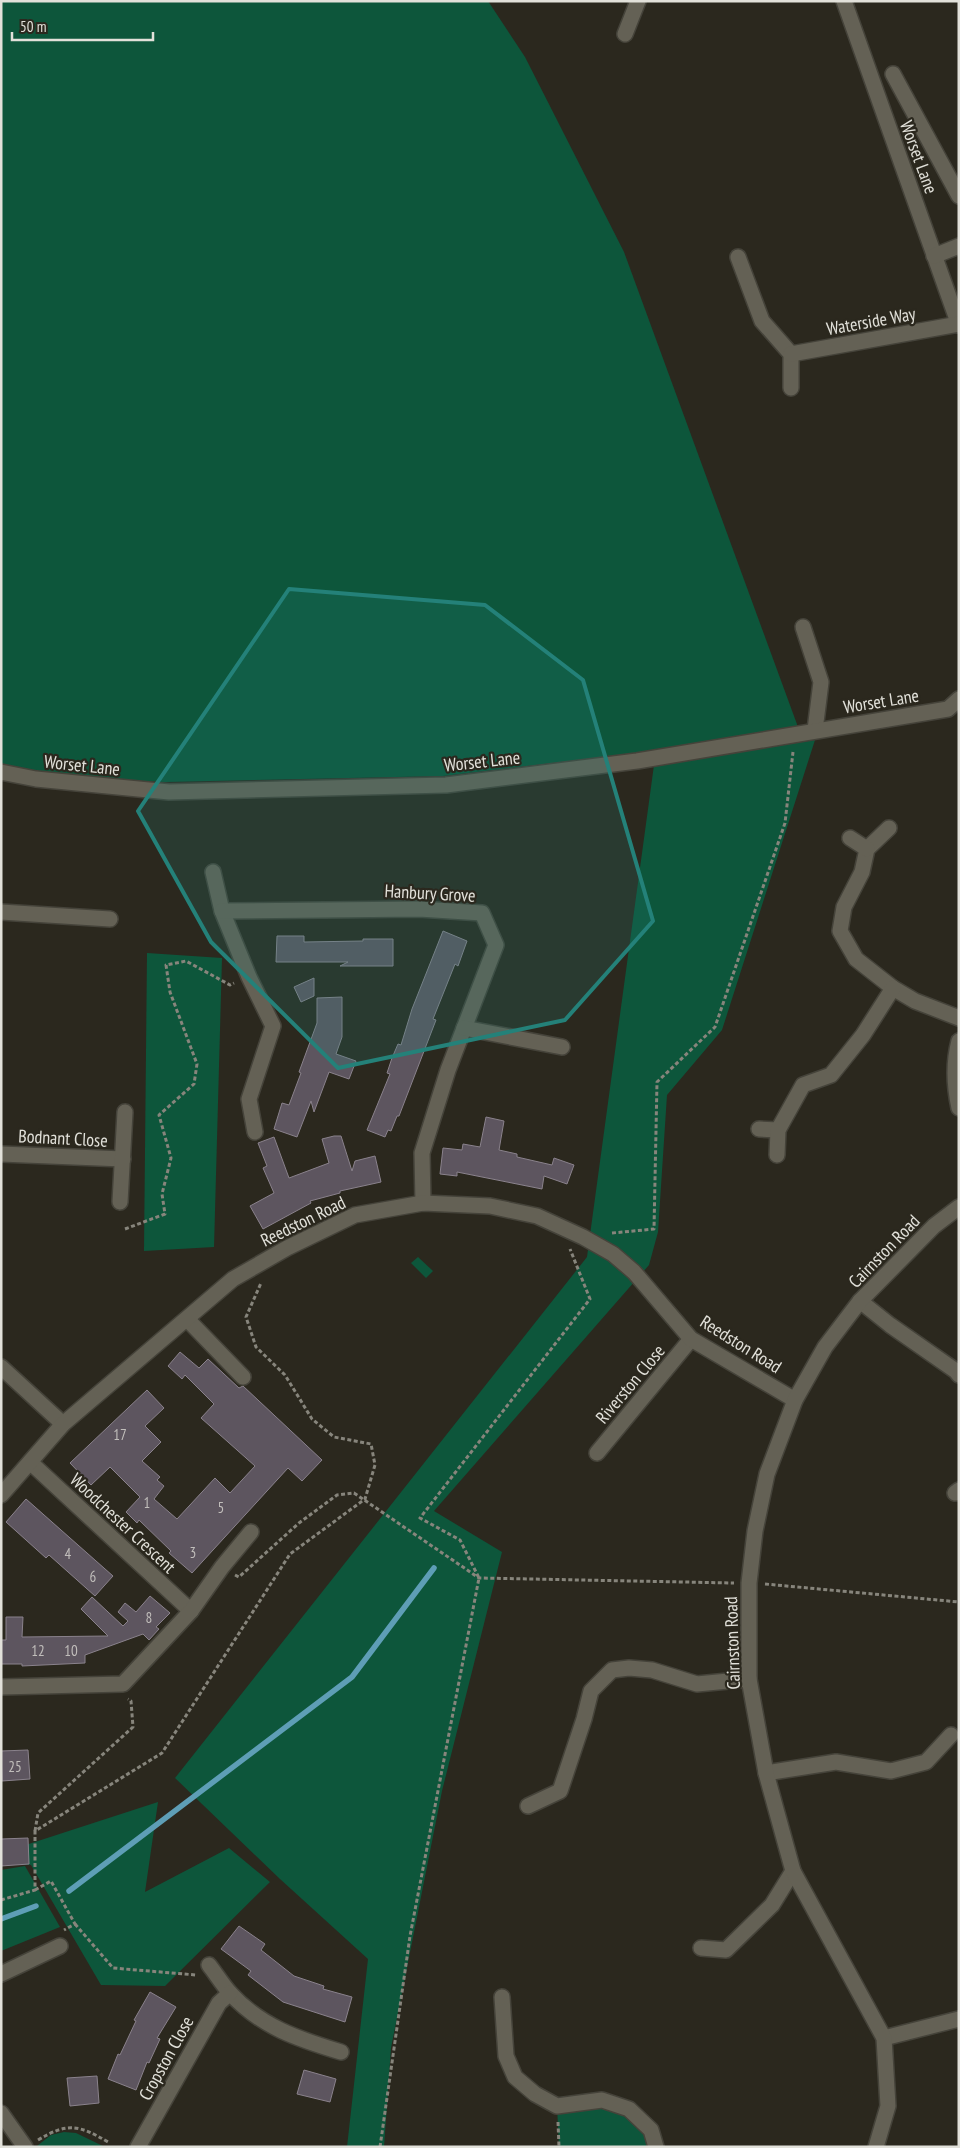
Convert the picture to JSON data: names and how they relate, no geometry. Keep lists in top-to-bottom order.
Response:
{
  "streets": {
    "street": [
      "Worset Lane",
      "Waterside Way",
      "Hanbury Grove",
      "Bodnant Close",
      "Reedston Road",
      "Cairnston Road",
      "Riverston Close",
      "Woodchester Crescent",
      "Cropston Close"
    ]
  },
  "crossings": [
    ["Worset Lane", "Waterside Way"],
    ["Hanbury Grove", "Reedston Road"],
    ["Reedston Road", "Cairnston Road"],
    ["Reedston Road", "Riverston Close"],
    ["Reedston Road", "Woodchester Crescent"]
  ],
  "house_numbers": [
    "17",
    "1",
    "5",
    "3",
    "4",
    "6",
    "8",
    "12",
    "10",
    "25"
  ],
  "scale_bar": "50 m"
}
